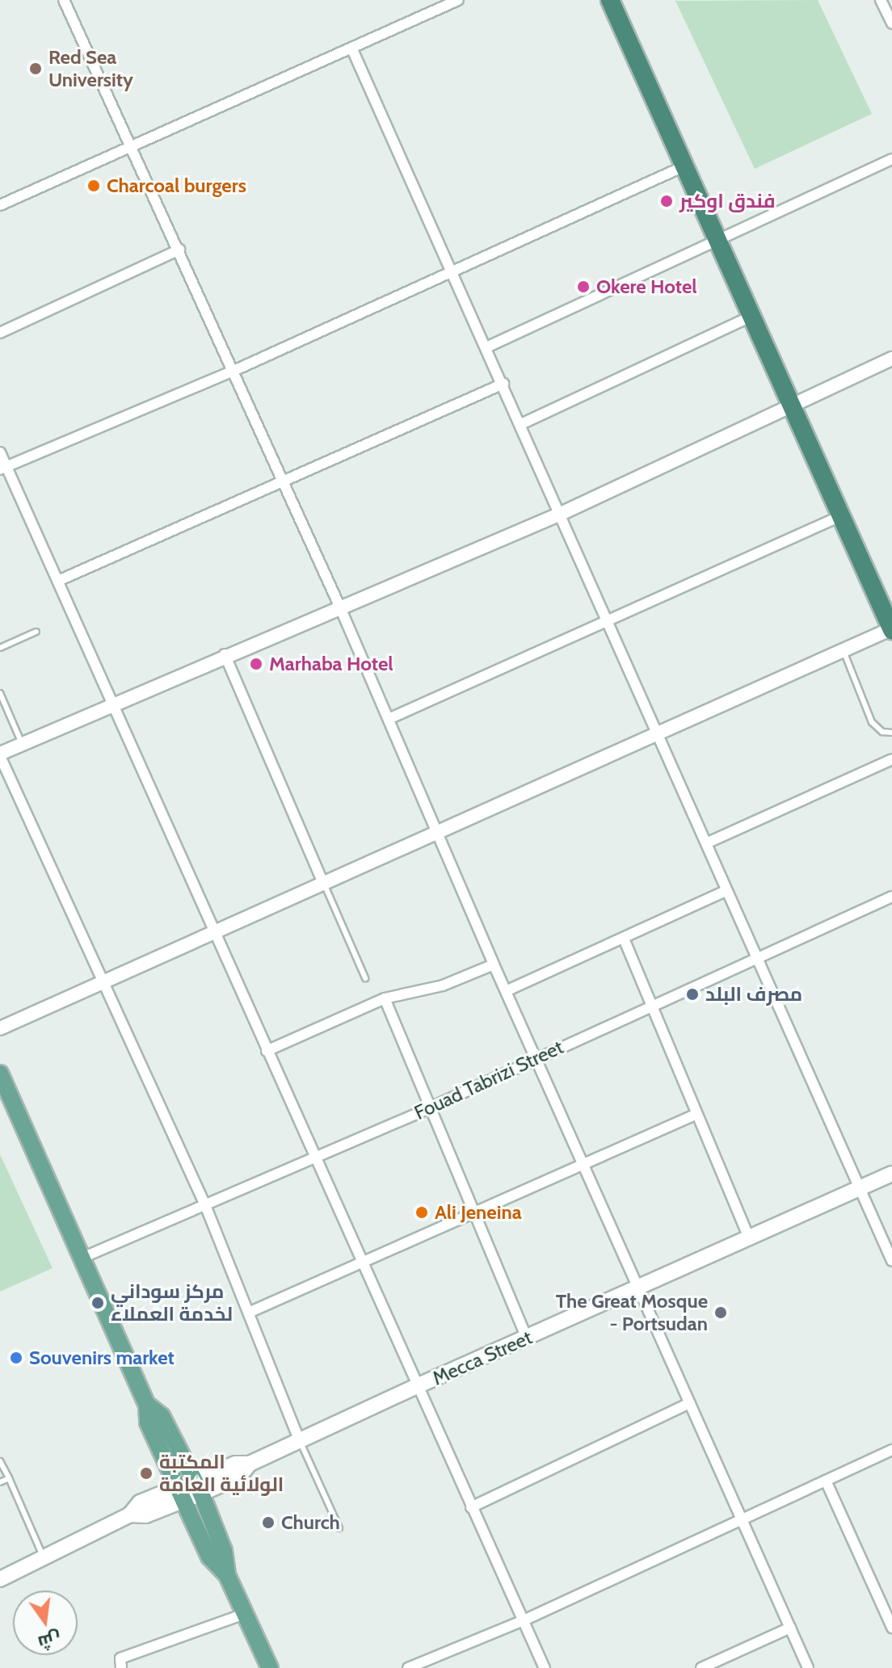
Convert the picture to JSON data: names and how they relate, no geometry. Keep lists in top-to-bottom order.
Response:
{
  "streets": {
    "main road": ["Mecca Street"],
    "street": ["Fouad Tabrizi Street"]
  },
  "places": [
    "Red Sea University",
    "Charcoal burgers",
    "فندق اوكير",
    "Okere Hotel",
    "Marhaba Hotel",
    "مصرف البلد",
    "Ali Jeneina",
    "مركز سوداني لخدمة العملاء",
    "The Great Mosque - Portsudan",
    "Souvenirs market",
    "المكتبة الولائية العامة",
    "Church"
  ],
  "north": "bottom"
}
